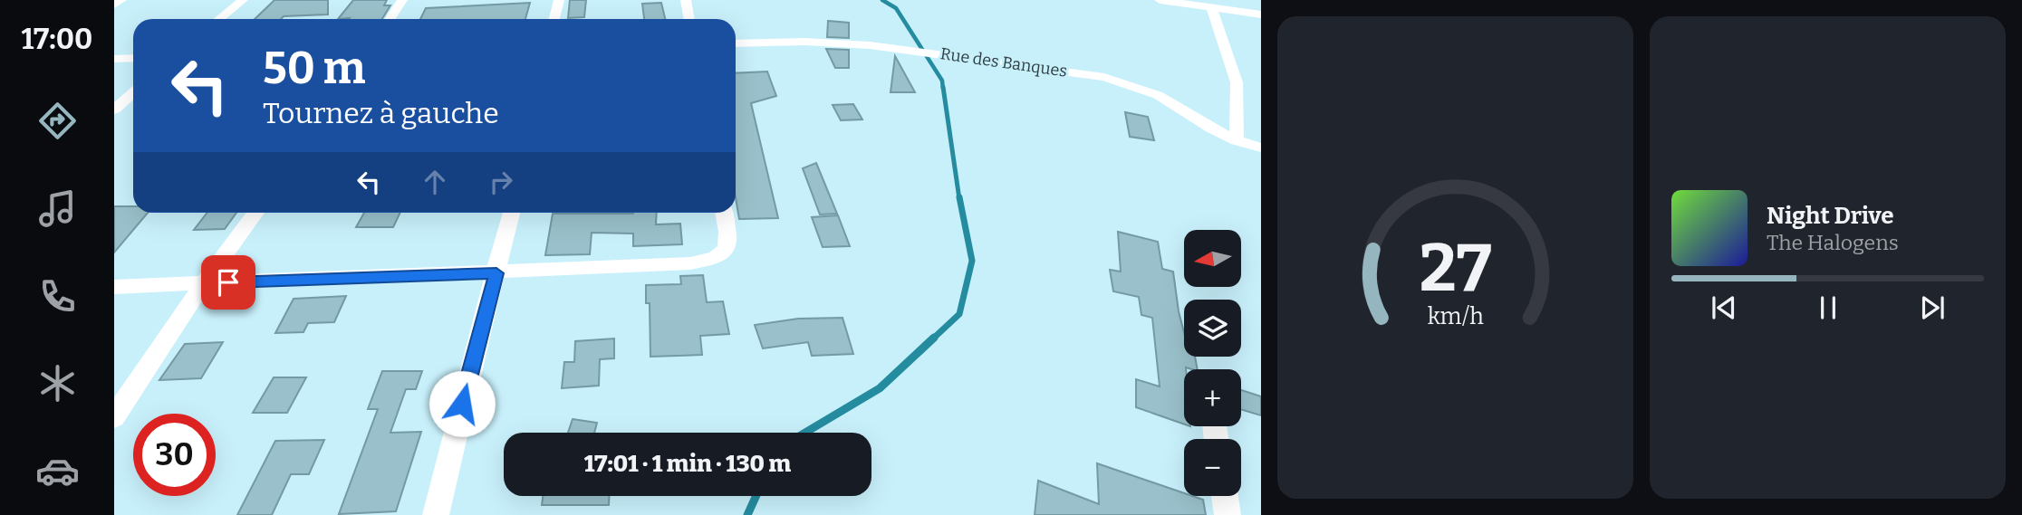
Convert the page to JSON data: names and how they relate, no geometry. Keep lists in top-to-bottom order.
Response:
{
  "streets": {
    "street": ["Rue des Banques"]
  },
  "north": "left",
  "page": {
    "tabs": "17:00",
    "turn": ["50 m", "Tournez à gauche"],
    "song": ["Night Drive", "The Halogens"],
    "map_buttons": ["+", "−"],
    "limit": "30",
    "trip": "17:01 · 1 min · 130 m",
    "gauge": ["27", "km/h"]
  }
}
